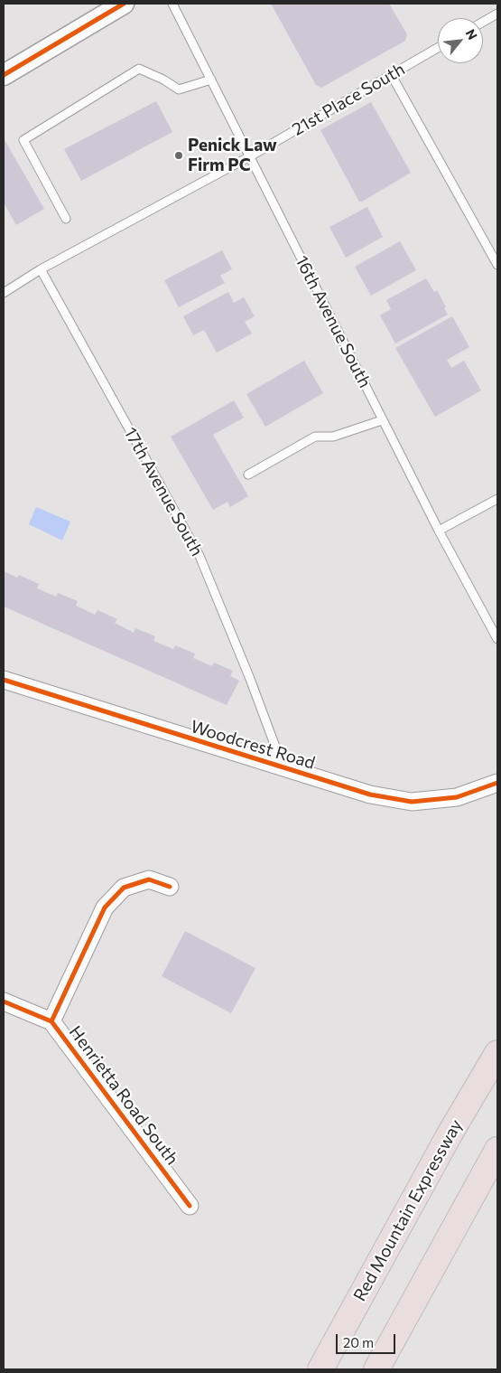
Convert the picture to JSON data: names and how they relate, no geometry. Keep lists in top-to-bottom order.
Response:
{
  "streets": {
    "highway": ["Red Mountain Expressway"],
    "street": ["Woodcrest Road", "Henrietta Road South"],
    "lane": ["21st Place South", "16th Avenue South", "17th Avenue South"]
  },
  "crossings": [
    ["21st Place South", "16th Avenue South"],
    ["21st Place South", "17th Avenue South"],
    ["17th Avenue South", "Woodcrest Road"]
  ],
  "places": ["Penick Law Firm PC"],
  "scale_bar": "20 m",
  "north": "top right"
}
